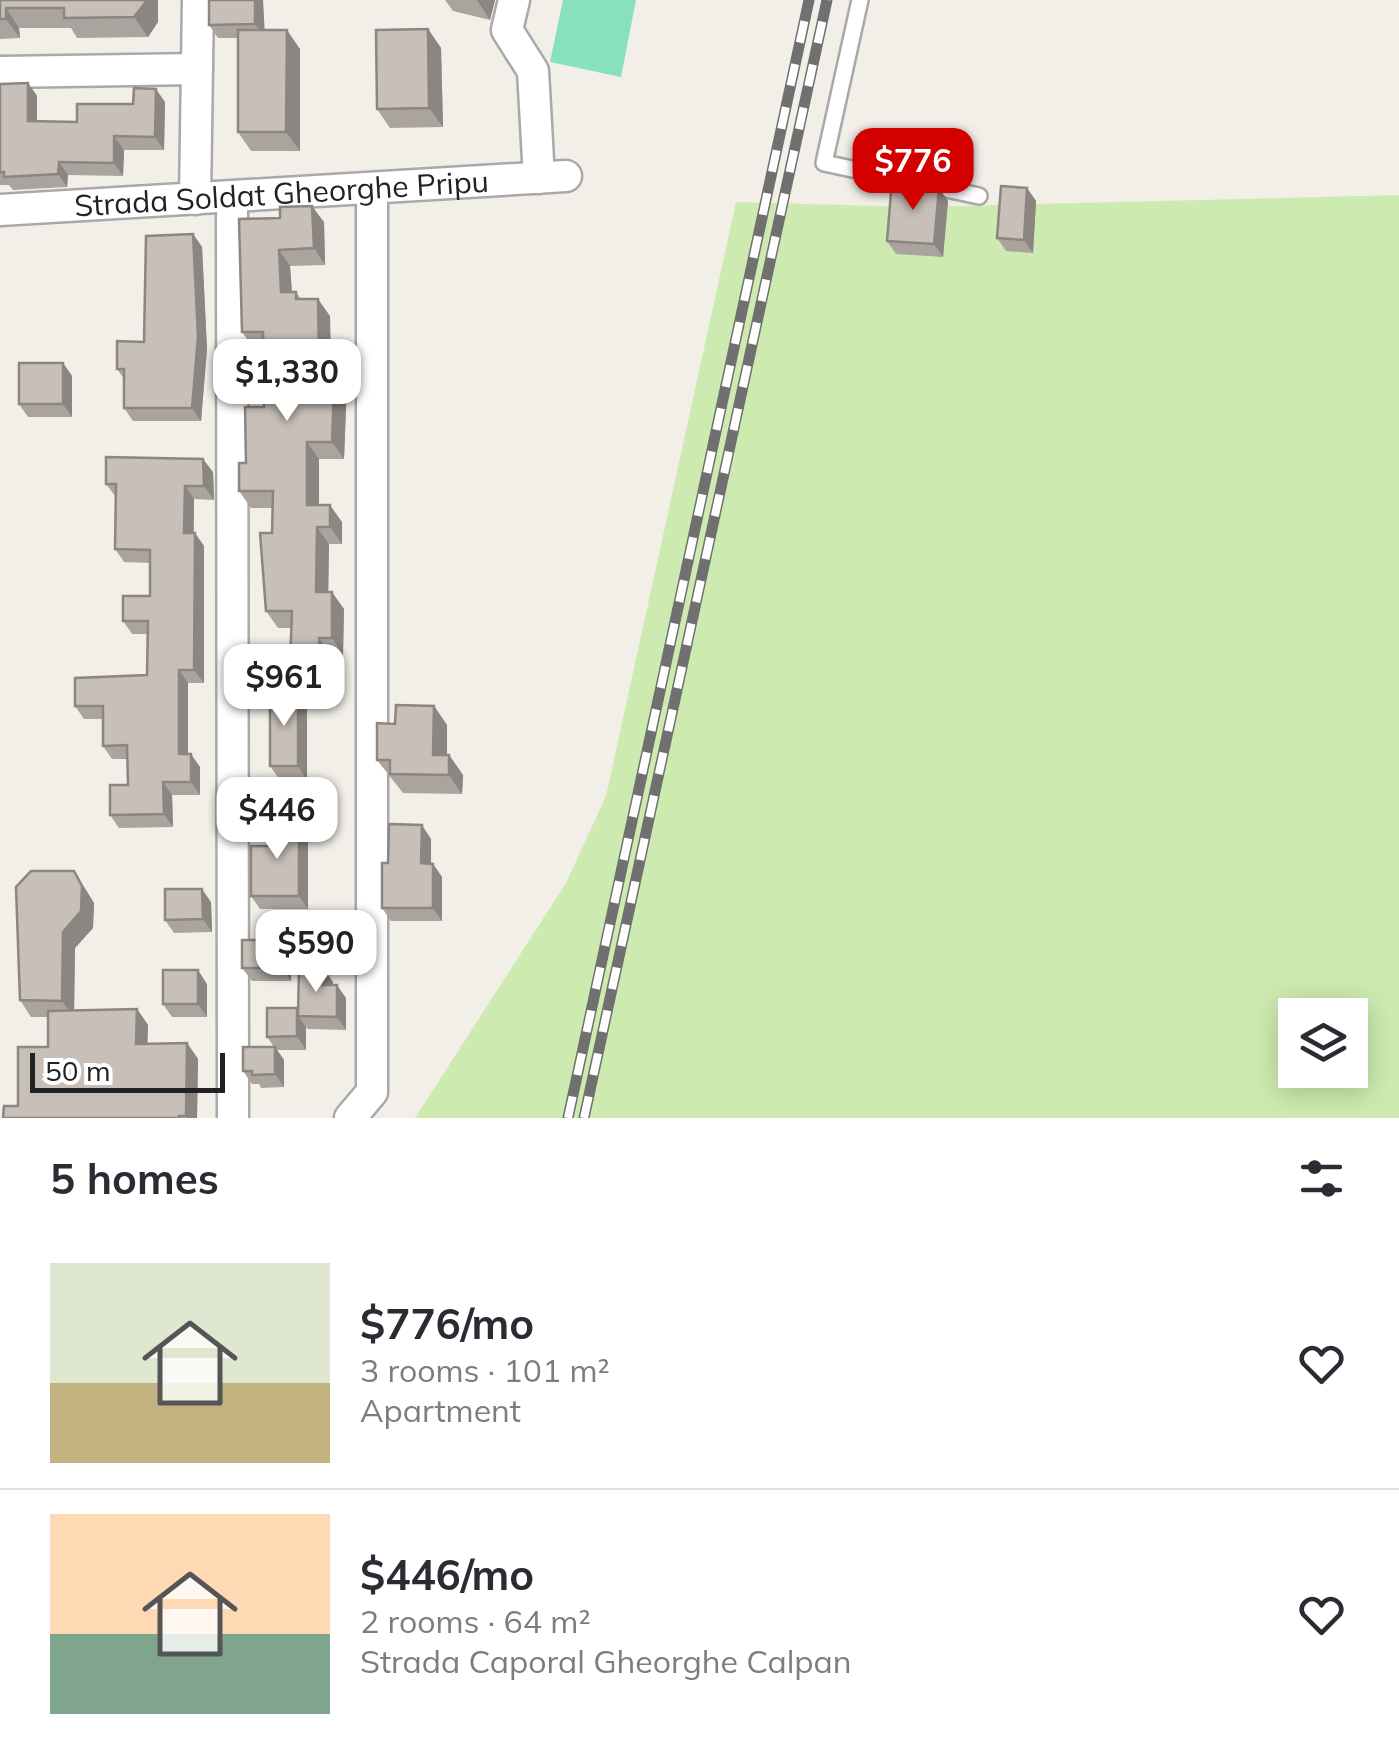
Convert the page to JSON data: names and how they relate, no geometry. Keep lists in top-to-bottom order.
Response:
{
  "streets": {
    "street": ["Strada Soldat Gheorghe Pripu"]
  },
  "scale_bar": "50 m",
  "page": {
    "price": [
      "$776",
      "$1,330",
      "$961",
      "$446",
      "$590"
    ],
    "scale": "50 m",
    "heading": "5 homes",
    "list": [
      {
        "name": "$776/mo",
        "note": "3 rooms · 101 m² · Apartment"
      },
      {
        "name": "$446/mo",
        "note": "2 rooms · 64 m² · Strada Caporal Gheorghe Calpan"
      }
    ]
  }
}
